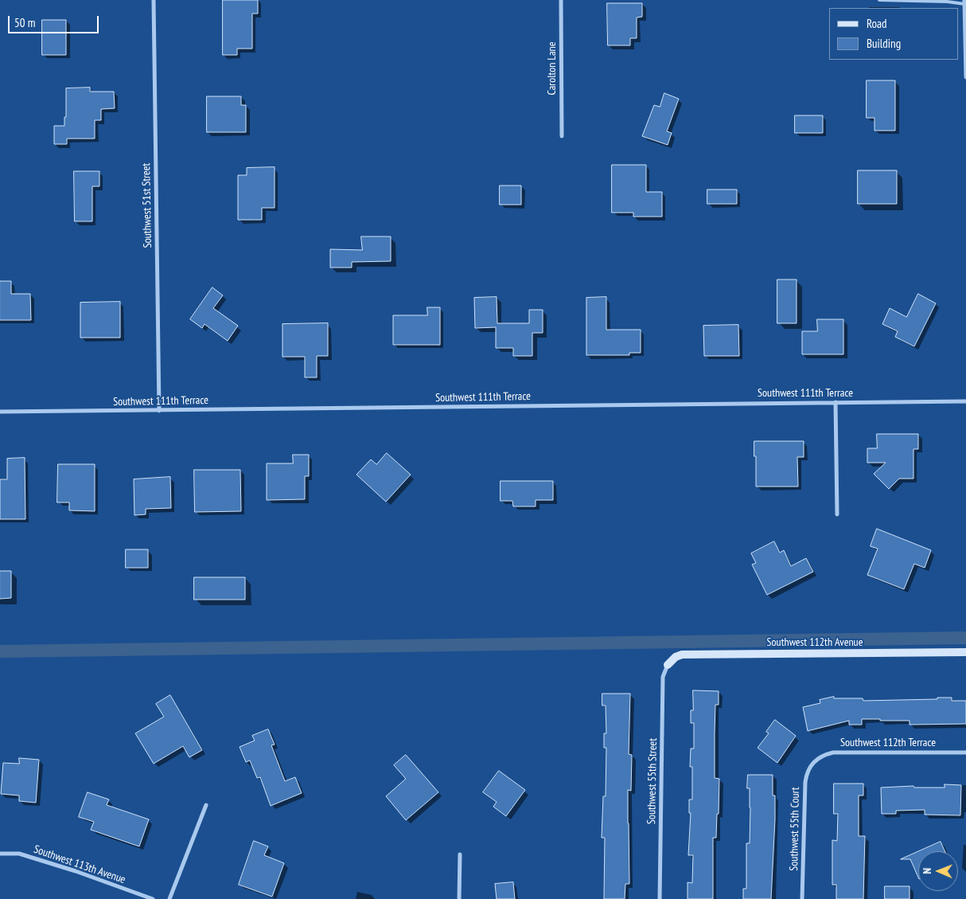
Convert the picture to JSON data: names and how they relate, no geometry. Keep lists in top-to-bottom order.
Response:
{
  "streets": {
    "street": [
      "Carolton Lane",
      "Southwest 51st Street",
      "Southwest 111th Terrace",
      "Southwest 112th Avenue",
      "Southwest 112th Terrace",
      "Southwest 55th Street",
      "Southwest 55th Court",
      "Southwest 113th Avenue"
    ]
  },
  "crossings": [
    ["Southwest 51st Street", "Southwest 111th Terrace"],
    ["Southwest 112th Avenue", "Southwest 55th Street"],
    ["Southwest 112th Terrace", "Southwest 55th Court"]
  ],
  "legend": ["Road", "Building"],
  "scale_bar": "50 m",
  "north": "left"
}
